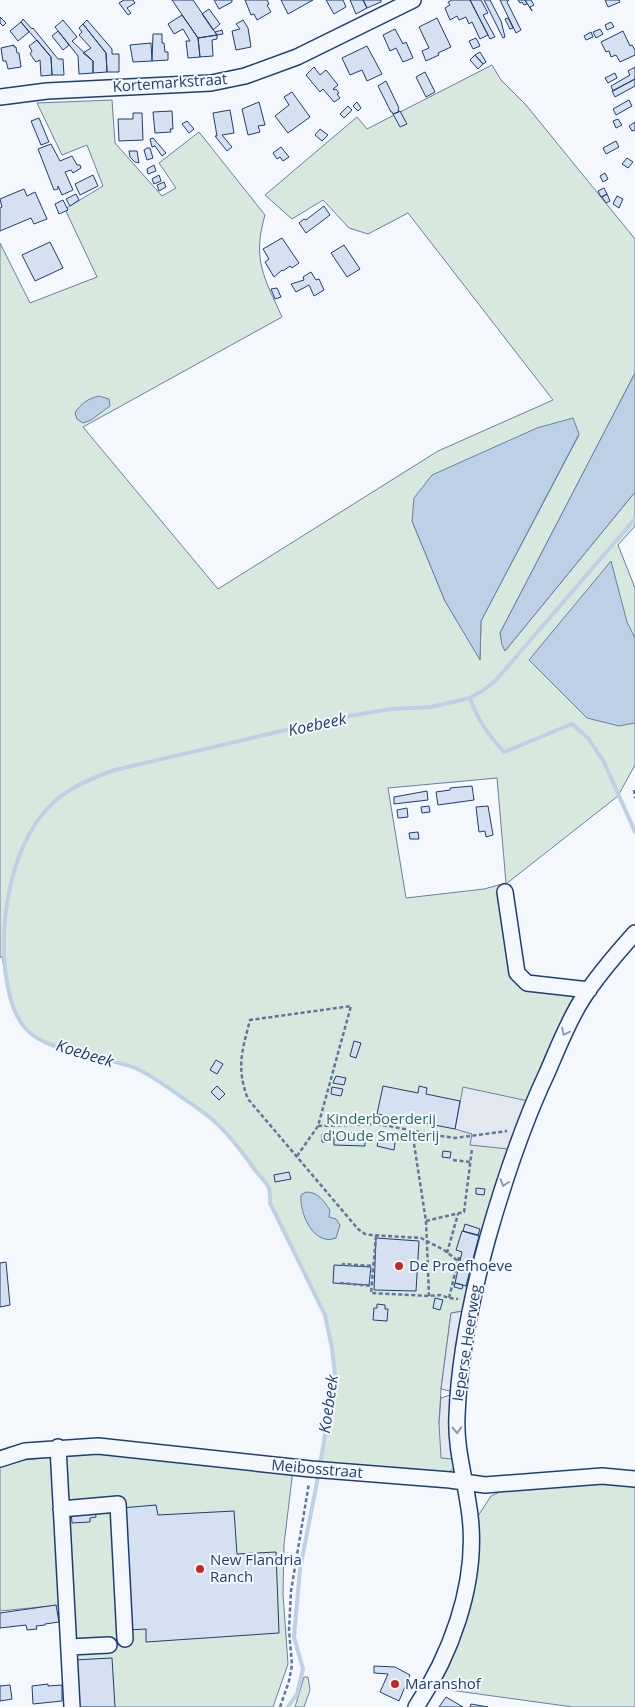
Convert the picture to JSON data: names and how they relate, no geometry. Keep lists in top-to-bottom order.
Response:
{
  "streets": {
    "street": ["Kortemarkstraat", "Ieperse Heerweg", "Meibosstraat"]
  },
  "crossings": [
    ["Ieperse Heerweg", "Meibosstraat"]
  ],
  "one_way": ["Ieperse Heerweg"],
  "water": ["Koebeek"],
  "parks": ["Kinderboerderij d'Oude Smelterij"],
  "places": ["De Proefhoeve", "New Flandria Ranch", "Maranshof"]
}
